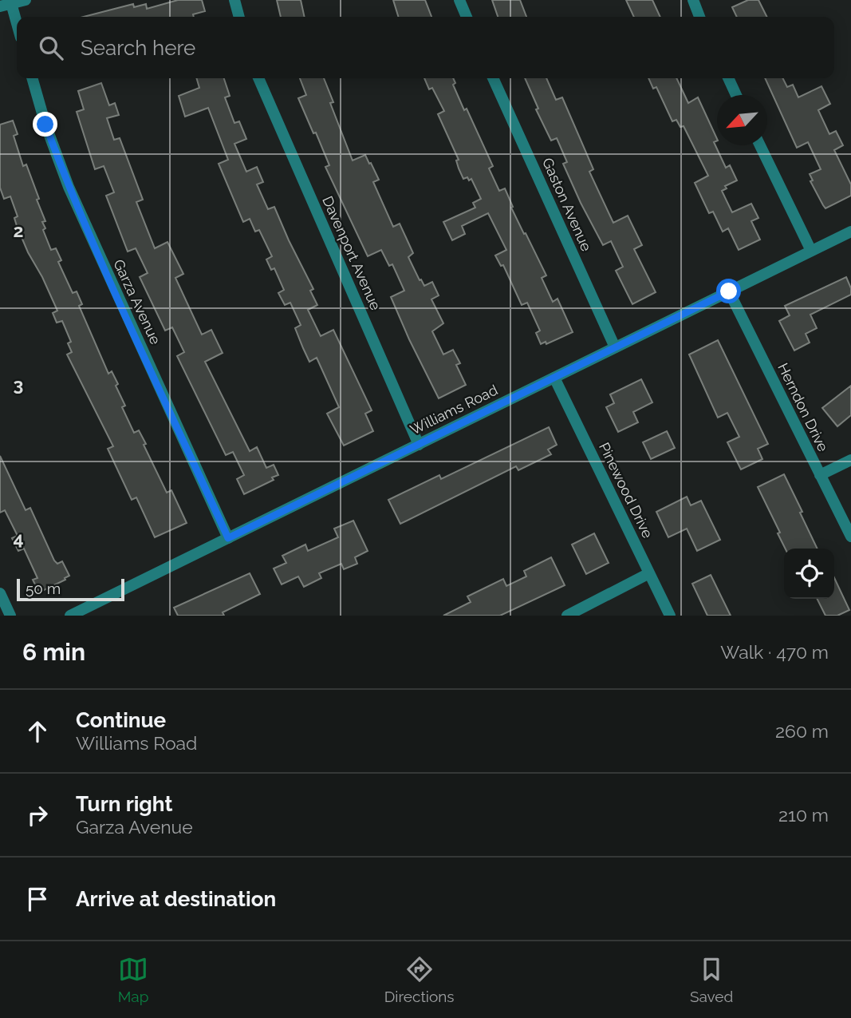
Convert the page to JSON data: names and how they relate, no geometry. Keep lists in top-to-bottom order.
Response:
{
  "streets": {
    "street": [
      "Gaston Avenue",
      "Davenport Avenue",
      "Garza Avenue",
      "Herndon Drive",
      "Williams Road",
      "Pinewood Drive"
    ]
  },
  "crossings": [
    ["Gaston Avenue", "Williams Road"],
    ["Davenport Avenue", "Williams Road"],
    ["Garza Avenue", "Williams Road"],
    ["Herndon Drive", "Williams Road"],
    ["Williams Road", "Pinewood Drive"]
  ],
  "scale_bar": "50 m",
  "north": "bottom left",
  "page": {
    "search": "Search here",
    "scale": "50 m",
    "heading": ["6 min", "Walk · 470 m"],
    "list": [
      ["Continue", "Williams Road", "260 m"],
      ["Turn right", "Garza Avenue", "210 m"],
      "Arrive at destination"
    ],
    "nav": ["Map", "Directions", "Saved"]
  },
  "grid": {
    "rows": ["2", "3", "4"]
  }
}
